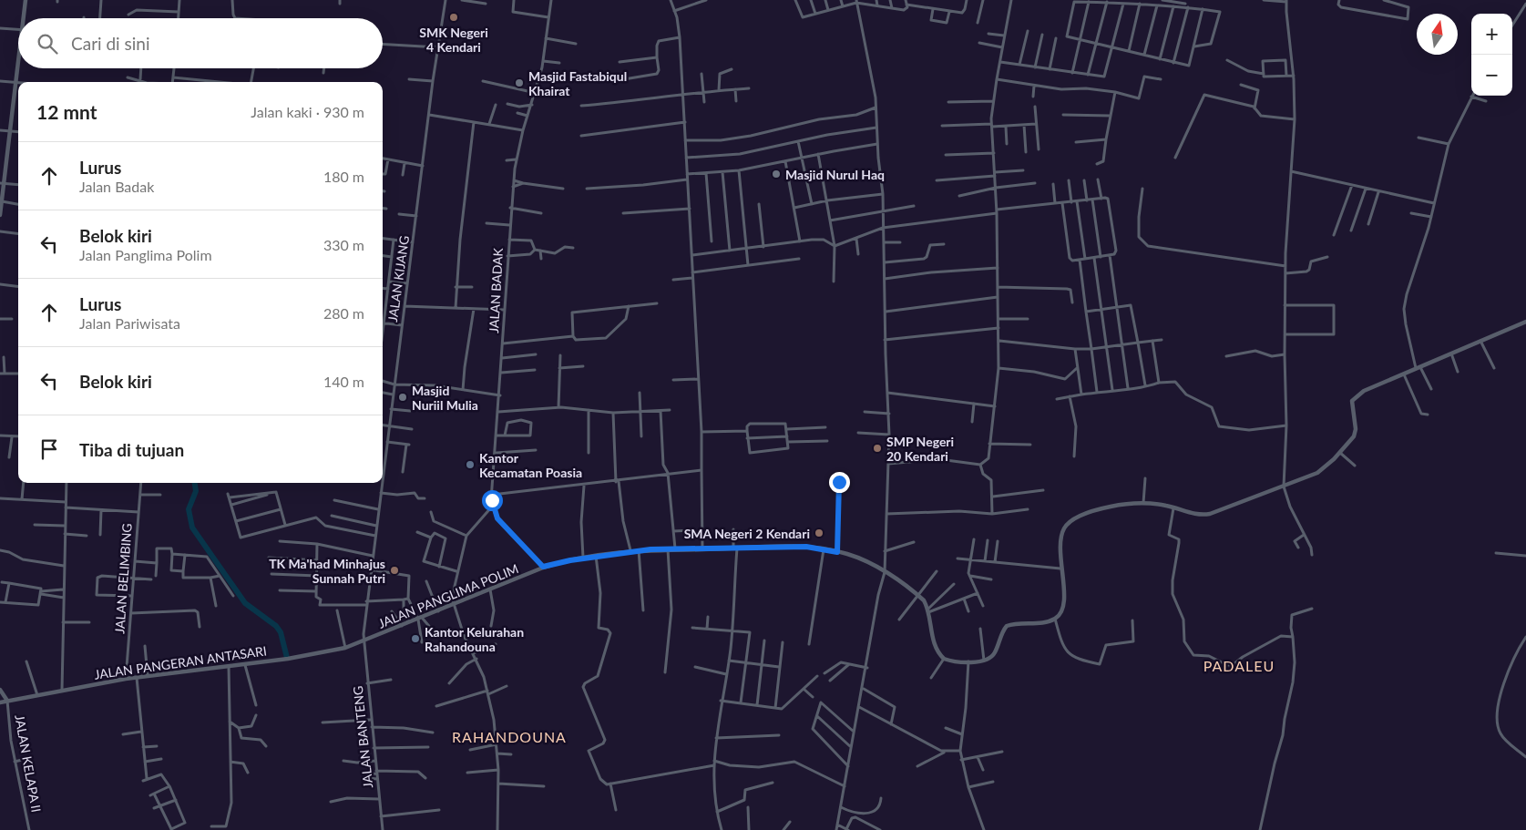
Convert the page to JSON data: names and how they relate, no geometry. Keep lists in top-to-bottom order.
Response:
{
  "streets": {
    "street": [
      "JALAN KIJANG",
      "JALAN BADAK",
      "JALAN BELIMBING",
      "JALAN PANGLIMA POLIM",
      "JALAN PANGERAN ANTASARI",
      "JALAN BANTENG",
      "JALAN KELAPA II"
    ]
  },
  "crossings": [
    ["JALAN KIJANG", "JALAN PANGLIMA POLIM"],
    ["JALAN KIJANG", "JALAN PANGERAN ANTASARI"],
    ["JALAN KIJANG", "JALAN BANTENG"],
    ["JALAN BADAK", "JALAN PANGLIMA POLIM"],
    ["JALAN BELIMBING", "JALAN PANGERAN ANTASARI"],
    ["JALAN PANGLIMA POLIM", "JALAN PANGERAN ANTASARI"],
    ["JALAN PANGLIMA POLIM", "JALAN BANTENG"],
    ["JALAN PANGERAN ANTASARI", "JALAN BANTENG"],
    ["JALAN PANGERAN ANTASARI", "JALAN KELAPA II"]
  ],
  "districts": ["PADALEU", "RAHANDOUNA"],
  "places": [
    "SMK Negeri 4 Kendari",
    "Masjid Fastabiqul Khairat",
    "Masjid Nurul Haq",
    "Masjid Nuriil Mulia",
    "SMP Negeri 20 Kendari",
    "Kantor Kecamatan Poasia",
    "SMA Negeri 2 Kendari",
    "TK Ma'had Minhajus Sunnah Putri",
    "Kantor Kelurahan Rahandouna"
  ],
  "north": "top",
  "page": {
    "map_buttons": ["+", "−"],
    "search": "Cari di sini",
    "heading": ["12 mnt", "Jalan kaki · 930 m"],
    "list": [
      ["Lurus", "Jalan Badak", "180 m"],
      ["Belok kiri", "Jalan Panglima Polim", "330 m"],
      ["Lurus", "Jalan Pariwisata", "280 m"],
      ["Belok kiri", "140 m"],
      "Tiba di tujuan"
    ]
  }
}
